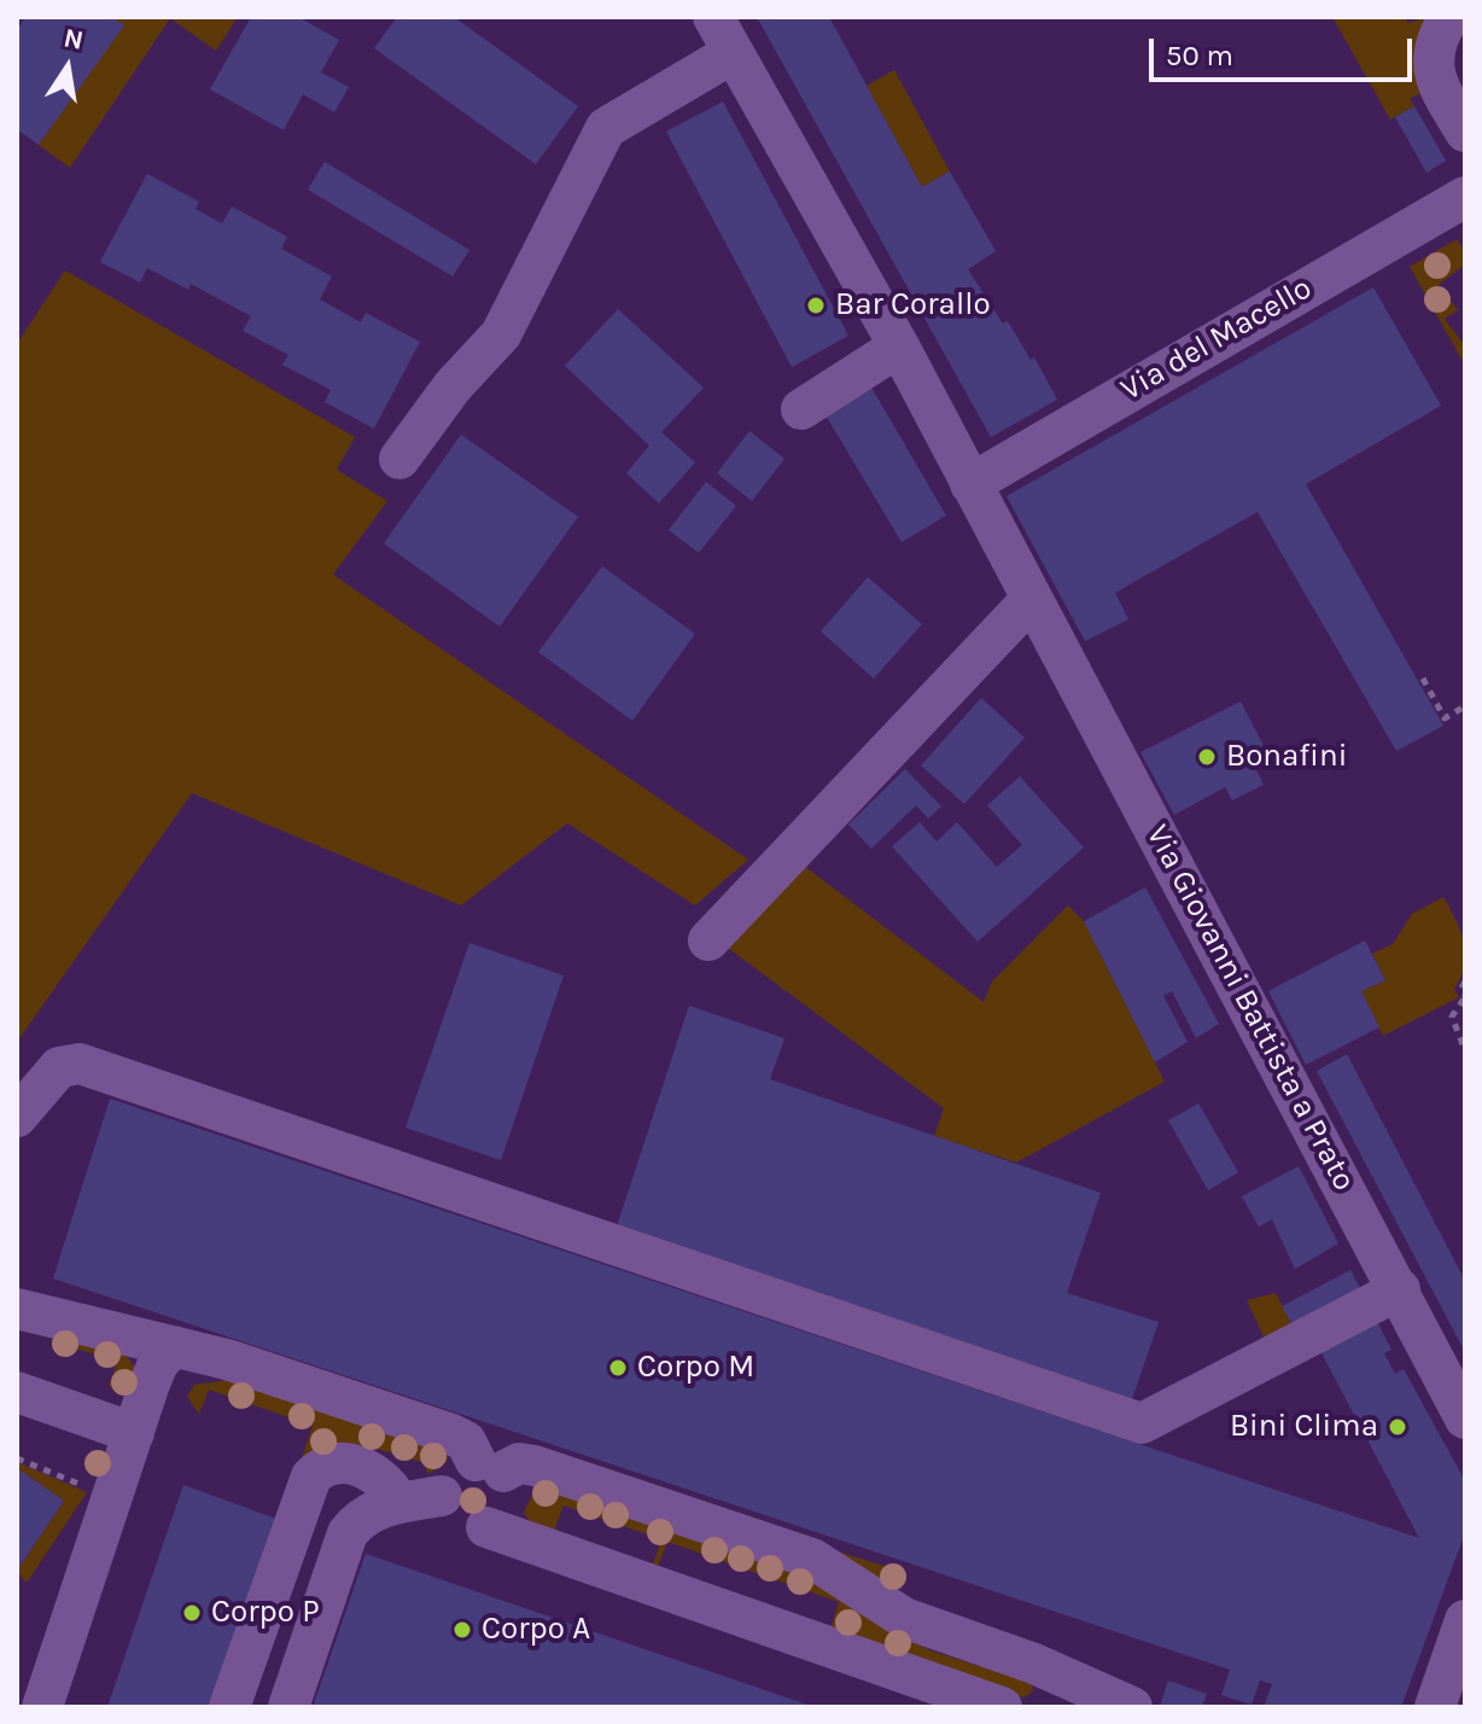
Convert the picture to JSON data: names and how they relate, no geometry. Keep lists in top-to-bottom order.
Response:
{
  "streets": {
    "street": ["Via del Macello", "Via Giovanni Battista a Prato"]
  },
  "crossings": [
    ["Via del Macello", "Via Giovanni Battista a Prato"]
  ],
  "places": [
    "Bar Corallo",
    "Bonafini",
    "Corpo M",
    "Bini Clima",
    "Corpo P",
    "Corpo A"
  ],
  "scale_bar": "50 m",
  "north": "top"
}
